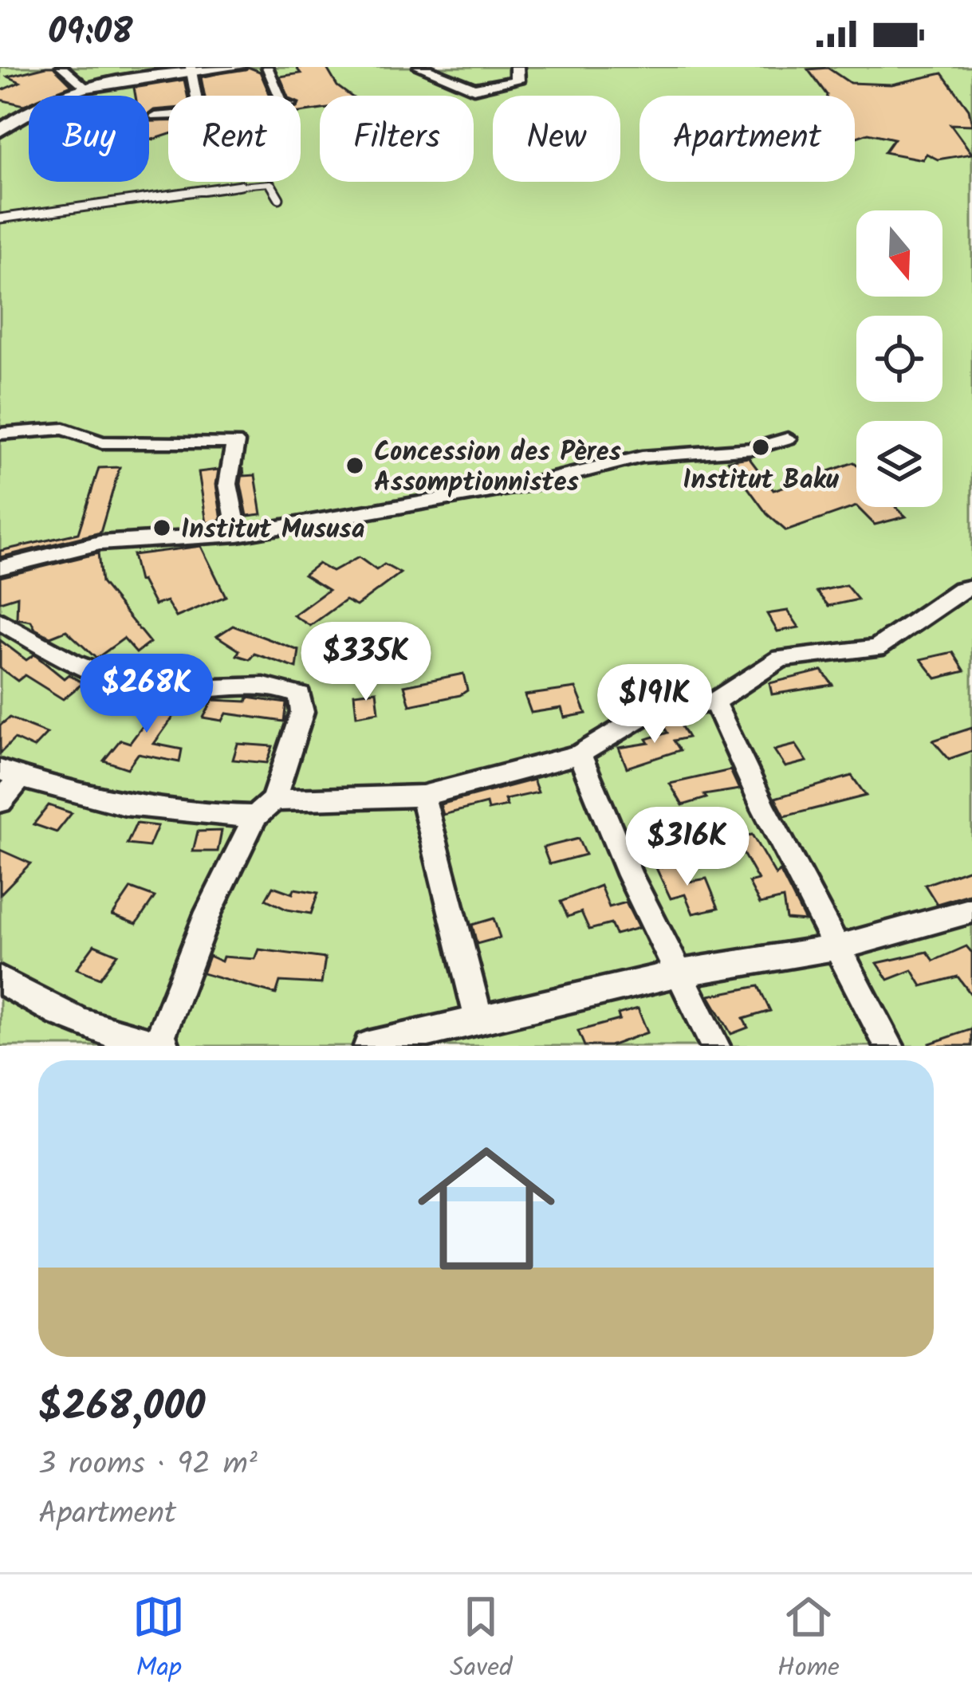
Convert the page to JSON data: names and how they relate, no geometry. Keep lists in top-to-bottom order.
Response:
{
  "places": ["Institut Baku", "Concession des Pères Assomptionnistes", "Institut Mususa"],
  "north": "bottom",
  "page": {
    "status": "09:08",
    "chip": [
      "Buy",
      "Rent",
      "Filters",
      "New",
      "Apartment"
    ],
    "price": [
      "$335K",
      "$268K",
      "$191K",
      "$316K"
    ],
    "list": [
      {
        "name": "$268,000",
        "note": "3 rooms · 92 m² · Apartment"
      }
    ],
    "tabs": ["Map", "Saved", "Home"]
  }
}
